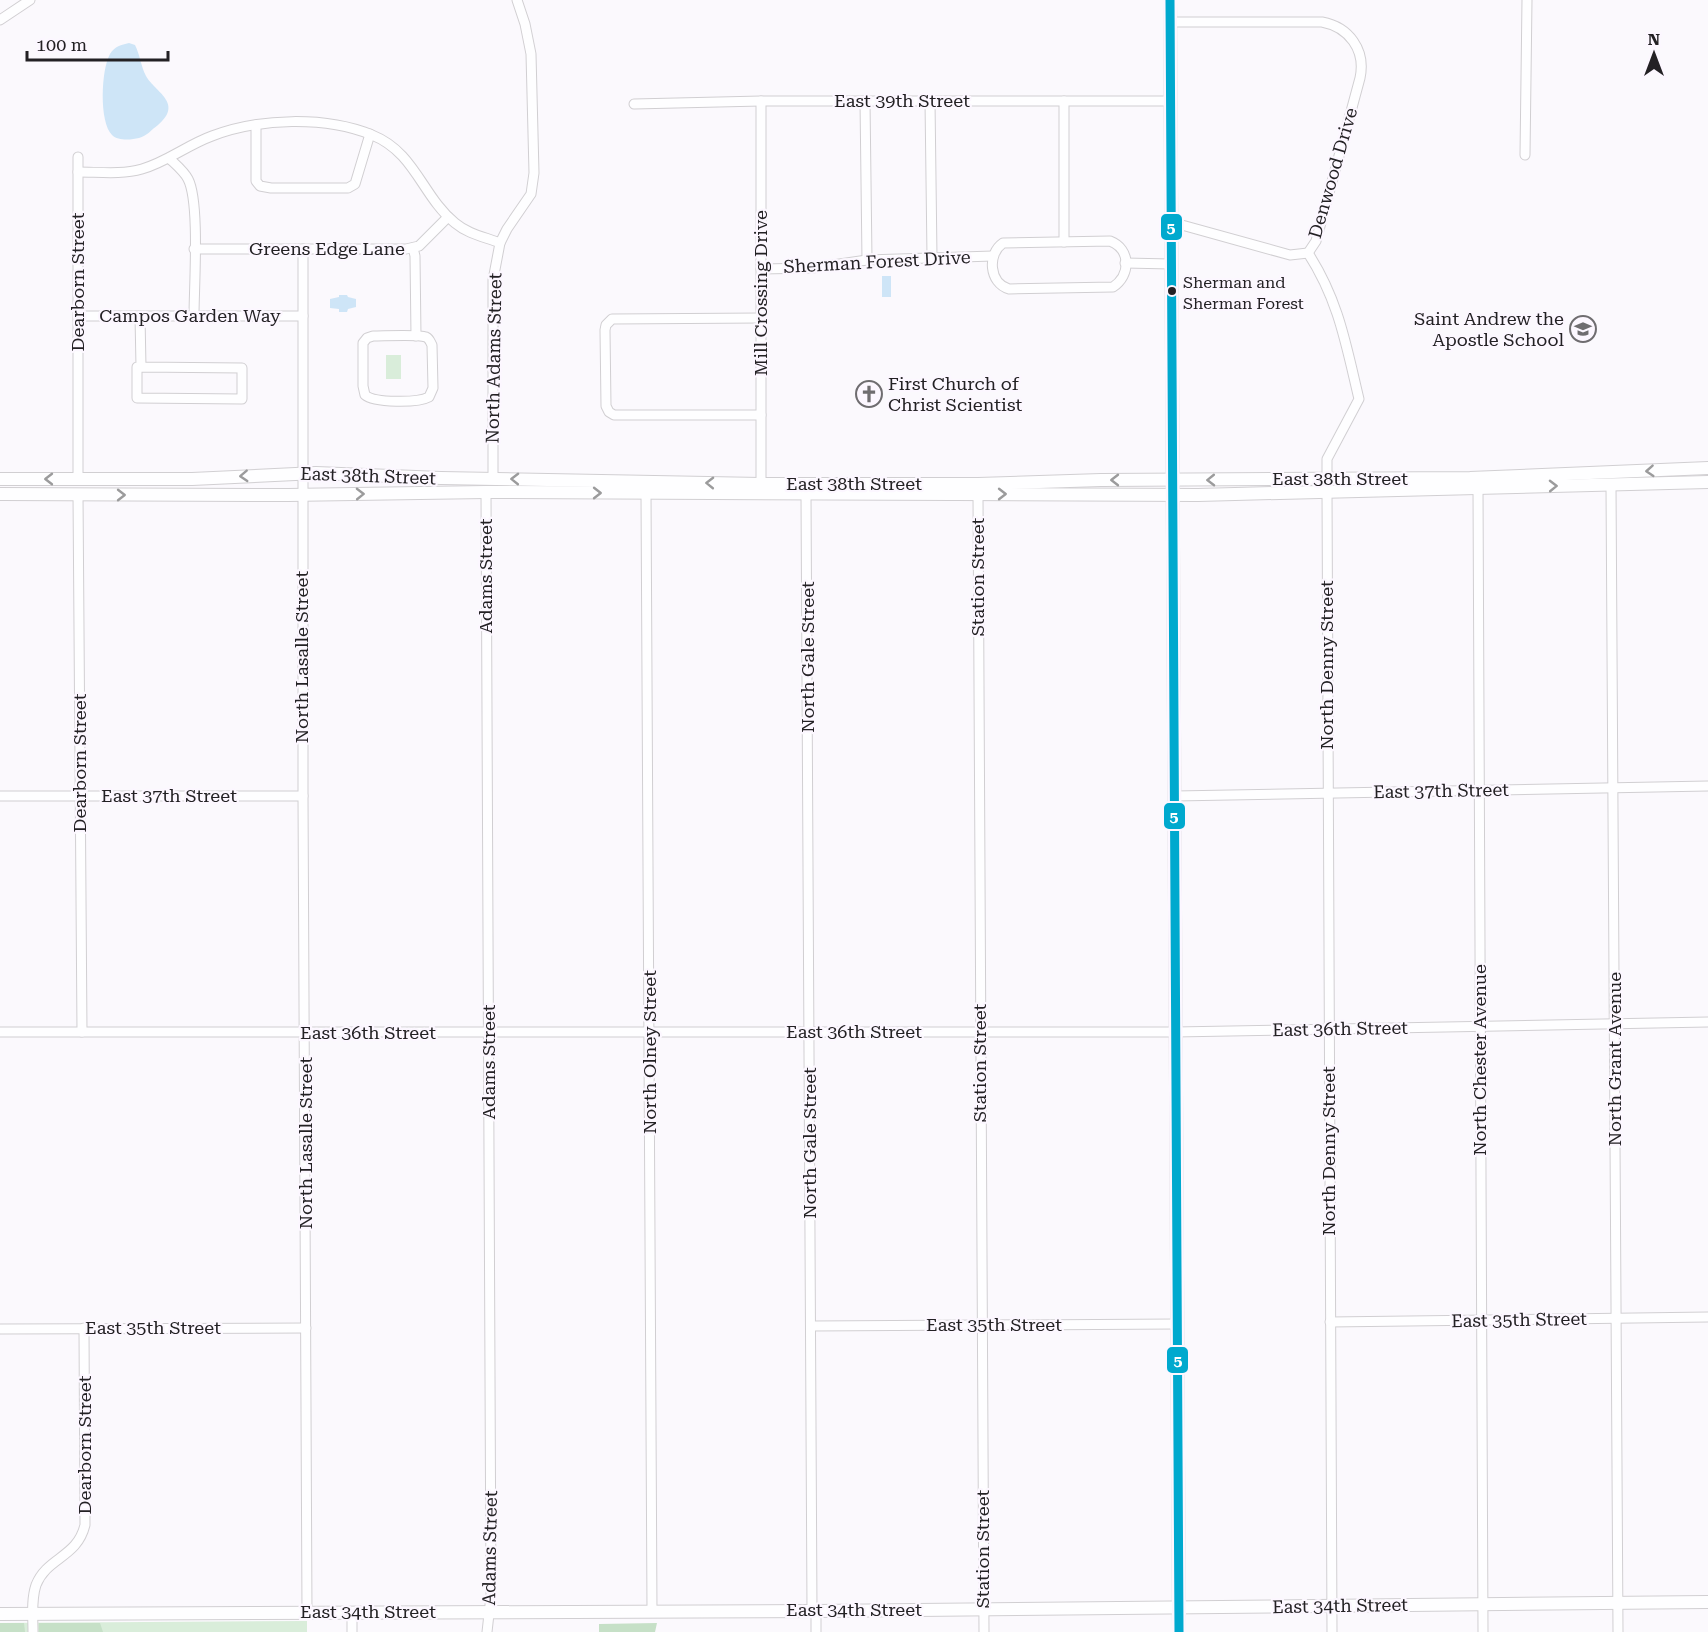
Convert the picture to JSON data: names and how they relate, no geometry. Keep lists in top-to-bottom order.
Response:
{
  "streets": {
    "main road": ["East 38th Street", "East 34th Street"],
    "street": [
      "East 39th Street",
      "Denwood Drive",
      "Greens Edge Lane",
      "Sherman Forest Drive",
      "Dearborn Street",
      "Mill Crossing Drive",
      "Campos Garden Way",
      "North Adams Street",
      "Adams Street",
      "Station Street",
      "North Lasalle Street",
      "North Gale Street",
      "North Denny Street",
      "East 37th Street",
      "East 36th Street",
      "North Olney Street",
      "North Grant Avenue",
      "North Chester Avenue",
      "East 35th Street"
    ]
  },
  "crossings": [
    ["East 39th Street", "Mill Crossing Drive"],
    ["Denwood Drive", "East 38th Street"],
    ["Denwood Drive", "North Denny Street"],
    ["Greens Edge Lane", "North Lasalle Street"],
    ["Sherman Forest Drive", "Mill Crossing Drive"],
    ["Dearborn Street", "Campos Garden Way"],
    ["Dearborn Street", "East 38th Street"],
    ["Dearborn Street", "East 37th Street"],
    ["Dearborn Street", "East 36th Street"],
    ["Dearborn Street", "East 35th Street"],
    ["Dearborn Street", "East 34th Street"],
    ["Mill Crossing Drive", "East 38th Street"],
    ["Campos Garden Way", "North Lasalle Street"],
    ["North Adams Street", "East 38th Street"],
    ["East 38th Street", "Adams Street"],
    ["East 38th Street", "Station Street"],
    ["East 38th Street", "North Lasalle Street"],
    ["East 38th Street", "North Gale Street"],
    ["East 38th Street", "North Denny Street"],
    ["East 38th Street", "North Olney Street"],
    ["East 38th Street", "North Grant Avenue"],
    ["East 38th Street", "North Chester Avenue"],
    ["Adams Street", "East 36th Street"],
    ["Adams Street", "East 34th Street"],
    ["Station Street", "East 36th Street"],
    ["Station Street", "East 35th Street"],
    ["Station Street", "East 34th Street"],
    ["North Lasalle Street", "East 37th Street"],
    ["North Lasalle Street", "East 36th Street"],
    ["North Lasalle Street", "East 35th Street"],
    ["North Lasalle Street", "East 34th Street"],
    ["North Gale Street", "East 36th Street"],
    ["North Gale Street", "East 35th Street"],
    ["North Gale Street", "East 34th Street"],
    ["North Denny Street", "East 37th Street"],
    ["North Denny Street", "East 36th Street"],
    ["North Denny Street", "East 35th Street"],
    ["North Denny Street", "East 34th Street"],
    ["East 37th Street", "North Grant Avenue"],
    ["East 37th Street", "North Chester Avenue"],
    ["East 36th Street", "North Olney Street"],
    ["East 36th Street", "North Grant Avenue"],
    ["East 36th Street", "North Chester Avenue"],
    ["North Olney Street", "East 34th Street"],
    ["North Grant Avenue", "East 35th Street"],
    ["North Grant Avenue", "East 34th Street"],
    ["North Chester Avenue", "East 35th Street"],
    ["North Chester Avenue", "East 34th Street"]
  ],
  "places": {
    "other": ["Sherman and Sherman Forest"],
    "school or university": ["Saint Andrew the Apostle School"],
    "church": ["First Church of Christ Scientist"]
  },
  "lines": ["transit line 5"],
  "scale_bar": "100 m",
  "north": "top"
}
